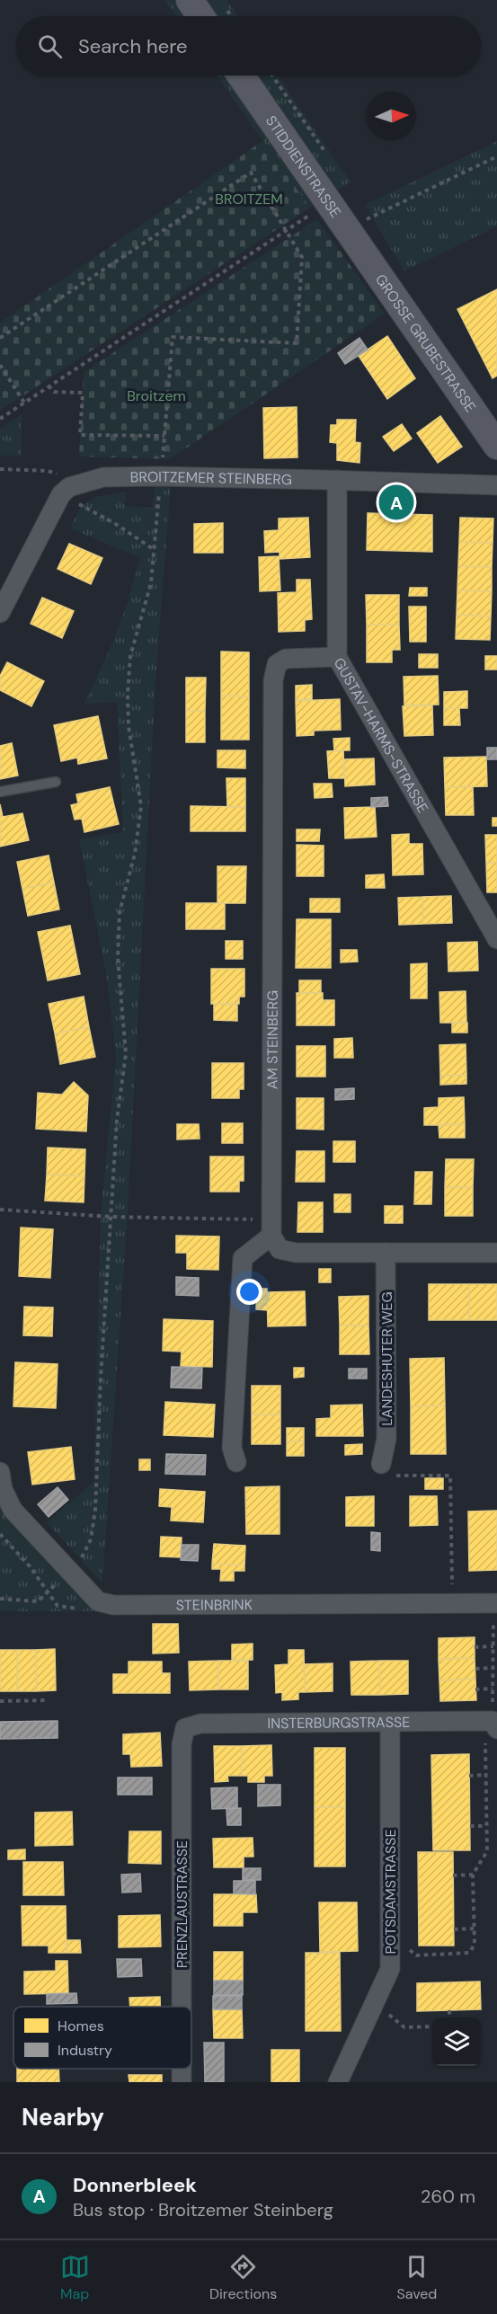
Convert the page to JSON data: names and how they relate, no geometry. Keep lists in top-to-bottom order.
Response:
{
  "streets": {
    "street": [
      "STIDDIENSTRASSE",
      "GROSSE GRUBESTRASSE",
      "BROITZEMER STEINBERG",
      "GUSTAV-HARMS-STRASSE",
      "AM STEINBERG",
      "LANDESHUTER WEG",
      "STEINBRINK",
      "INSTERBURGSTRASSE",
      "POTSDAMSTRASSE",
      "PRENZLAUSTRASSE"
    ]
  },
  "crossings": [
    ["STIDDIENSTRASSE", "GROSSE GRUBESTRASSE"],
    ["BROITZEMER STEINBERG", "GUSTAV-HARMS-STRASSE"],
    ["GUSTAV-HARMS-STRASSE", "AM STEINBERG"],
    ["INSTERBURGSTRASSE", "POTSDAMSTRASSE"],
    ["INSTERBURGSTRASSE", "PRENZLAUSTRASSE"]
  ],
  "parks": ["BROITZEM", "Broitzem"],
  "legend": ["Homes", "Industry"],
  "north": "right",
  "page": {
    "search": "Search here",
    "pins": "A",
    "heading": "Nearby",
    "list": [
      {
        "mark": "A",
        "name": "Donnerbleek",
        "note": "Bus stop · Broitzemer Steinberg",
        "value": "260 m"
      }
    ],
    "nav": ["Map", "Directions", "Saved"]
  }
}
